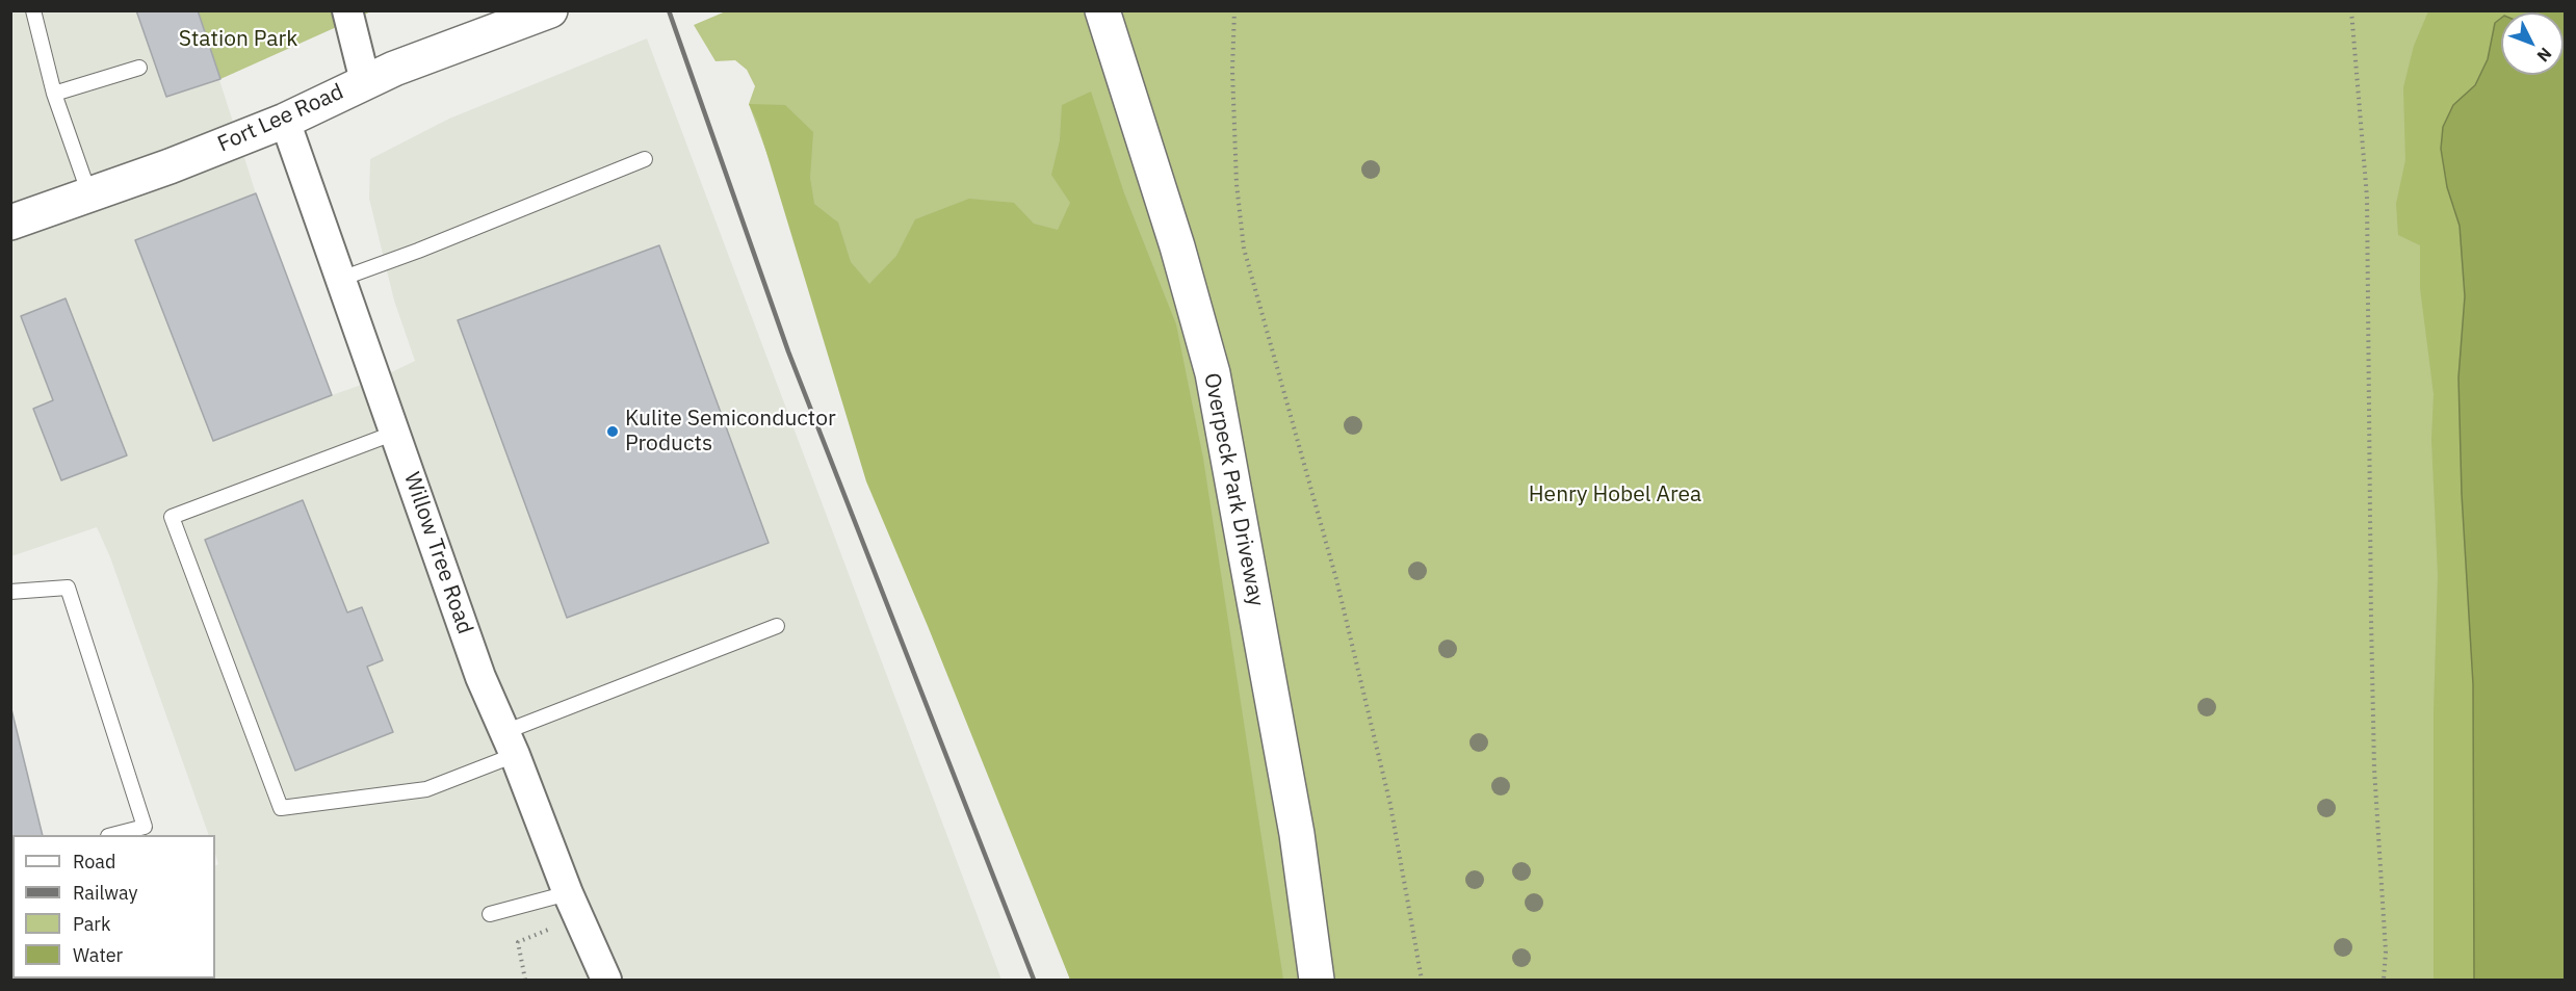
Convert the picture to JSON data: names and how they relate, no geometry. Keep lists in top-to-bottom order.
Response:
{
  "streets": {
    "street": ["Fort Lee Road", "Overpeck Park Driveway", "Willow Tree Road"]
  },
  "crossings": [
    ["Fort Lee Road", "Willow Tree Road"]
  ],
  "parks": ["Station Park", "Henry Hobel Area"],
  "places": ["Kulite Semiconductor Products"],
  "legend": [
    "Road",
    "Railway",
    "Park",
    "Water"
  ],
  "north": "bottom right"
}
